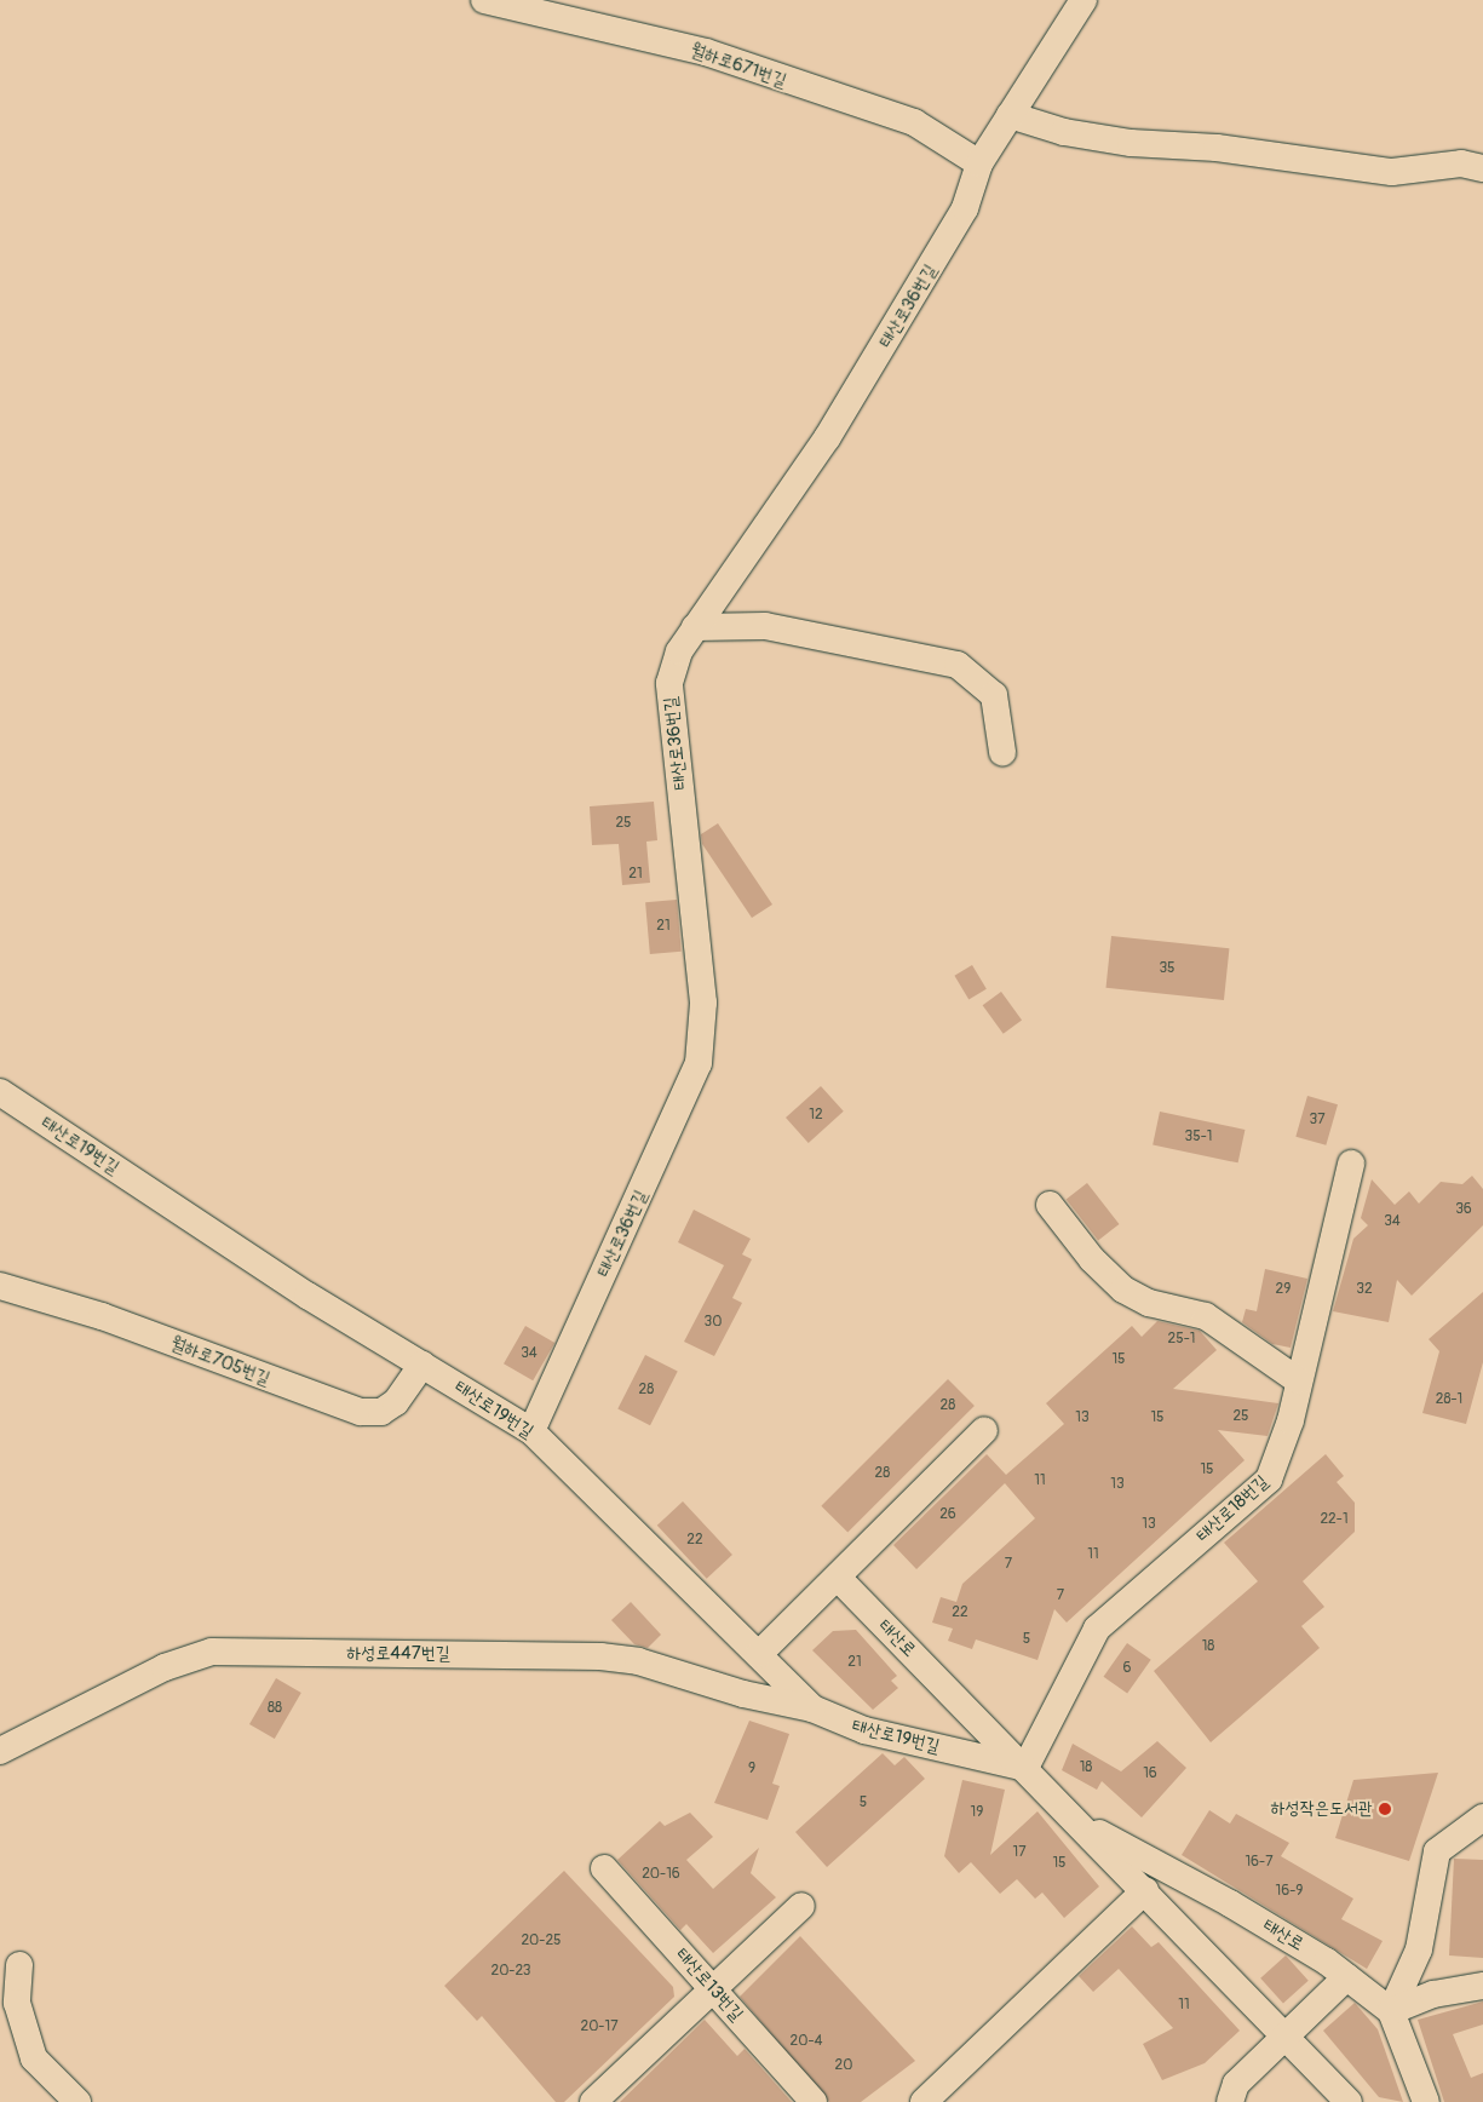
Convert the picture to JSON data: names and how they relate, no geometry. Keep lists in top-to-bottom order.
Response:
{
  "streets": {
    "street": [
      "월하로671번길",
      "태산로36번길",
      "태산로19번길",
      "월하로705번길",
      "태산로18번길",
      "태산로",
      "하성로447번길",
      "태산로13번길"
    ]
  },
  "crossings": [
    ["월하로671번길", "태산로36번길"],
    ["태산로36번길", "태산로19번길"],
    ["태산로19번길", "월하로705번길"],
    ["태산로19번길", "태산로18번길"],
    ["태산로19번길", "태산로"],
    ["태산로19번길", "하성로447번길"],
    ["태산로18번길", "태산로"]
  ],
  "places": ["하성작은도서관"],
  "house_numbers": [
    "25",
    "21",
    "21",
    "35",
    "12",
    "37",
    "35-1",
    "36",
    "34",
    "29",
    "32",
    "30",
    "25-1",
    "34",
    "15",
    "28",
    "28-1",
    "28",
    "25",
    "13",
    "15",
    "15",
    "28",
    "11",
    "13",
    "26",
    "22-1",
    "13",
    "22",
    "11",
    "7",
    "7",
    "22",
    "5",
    "18",
    "21",
    "6",
    "88",
    "18",
    "9",
    "16",
    "5",
    "19",
    "17",
    "16-7",
    "15",
    "20-16",
    "16-9",
    "20-25",
    "20-23",
    "11",
    "20-17",
    "20-4",
    "20"
  ]
}
